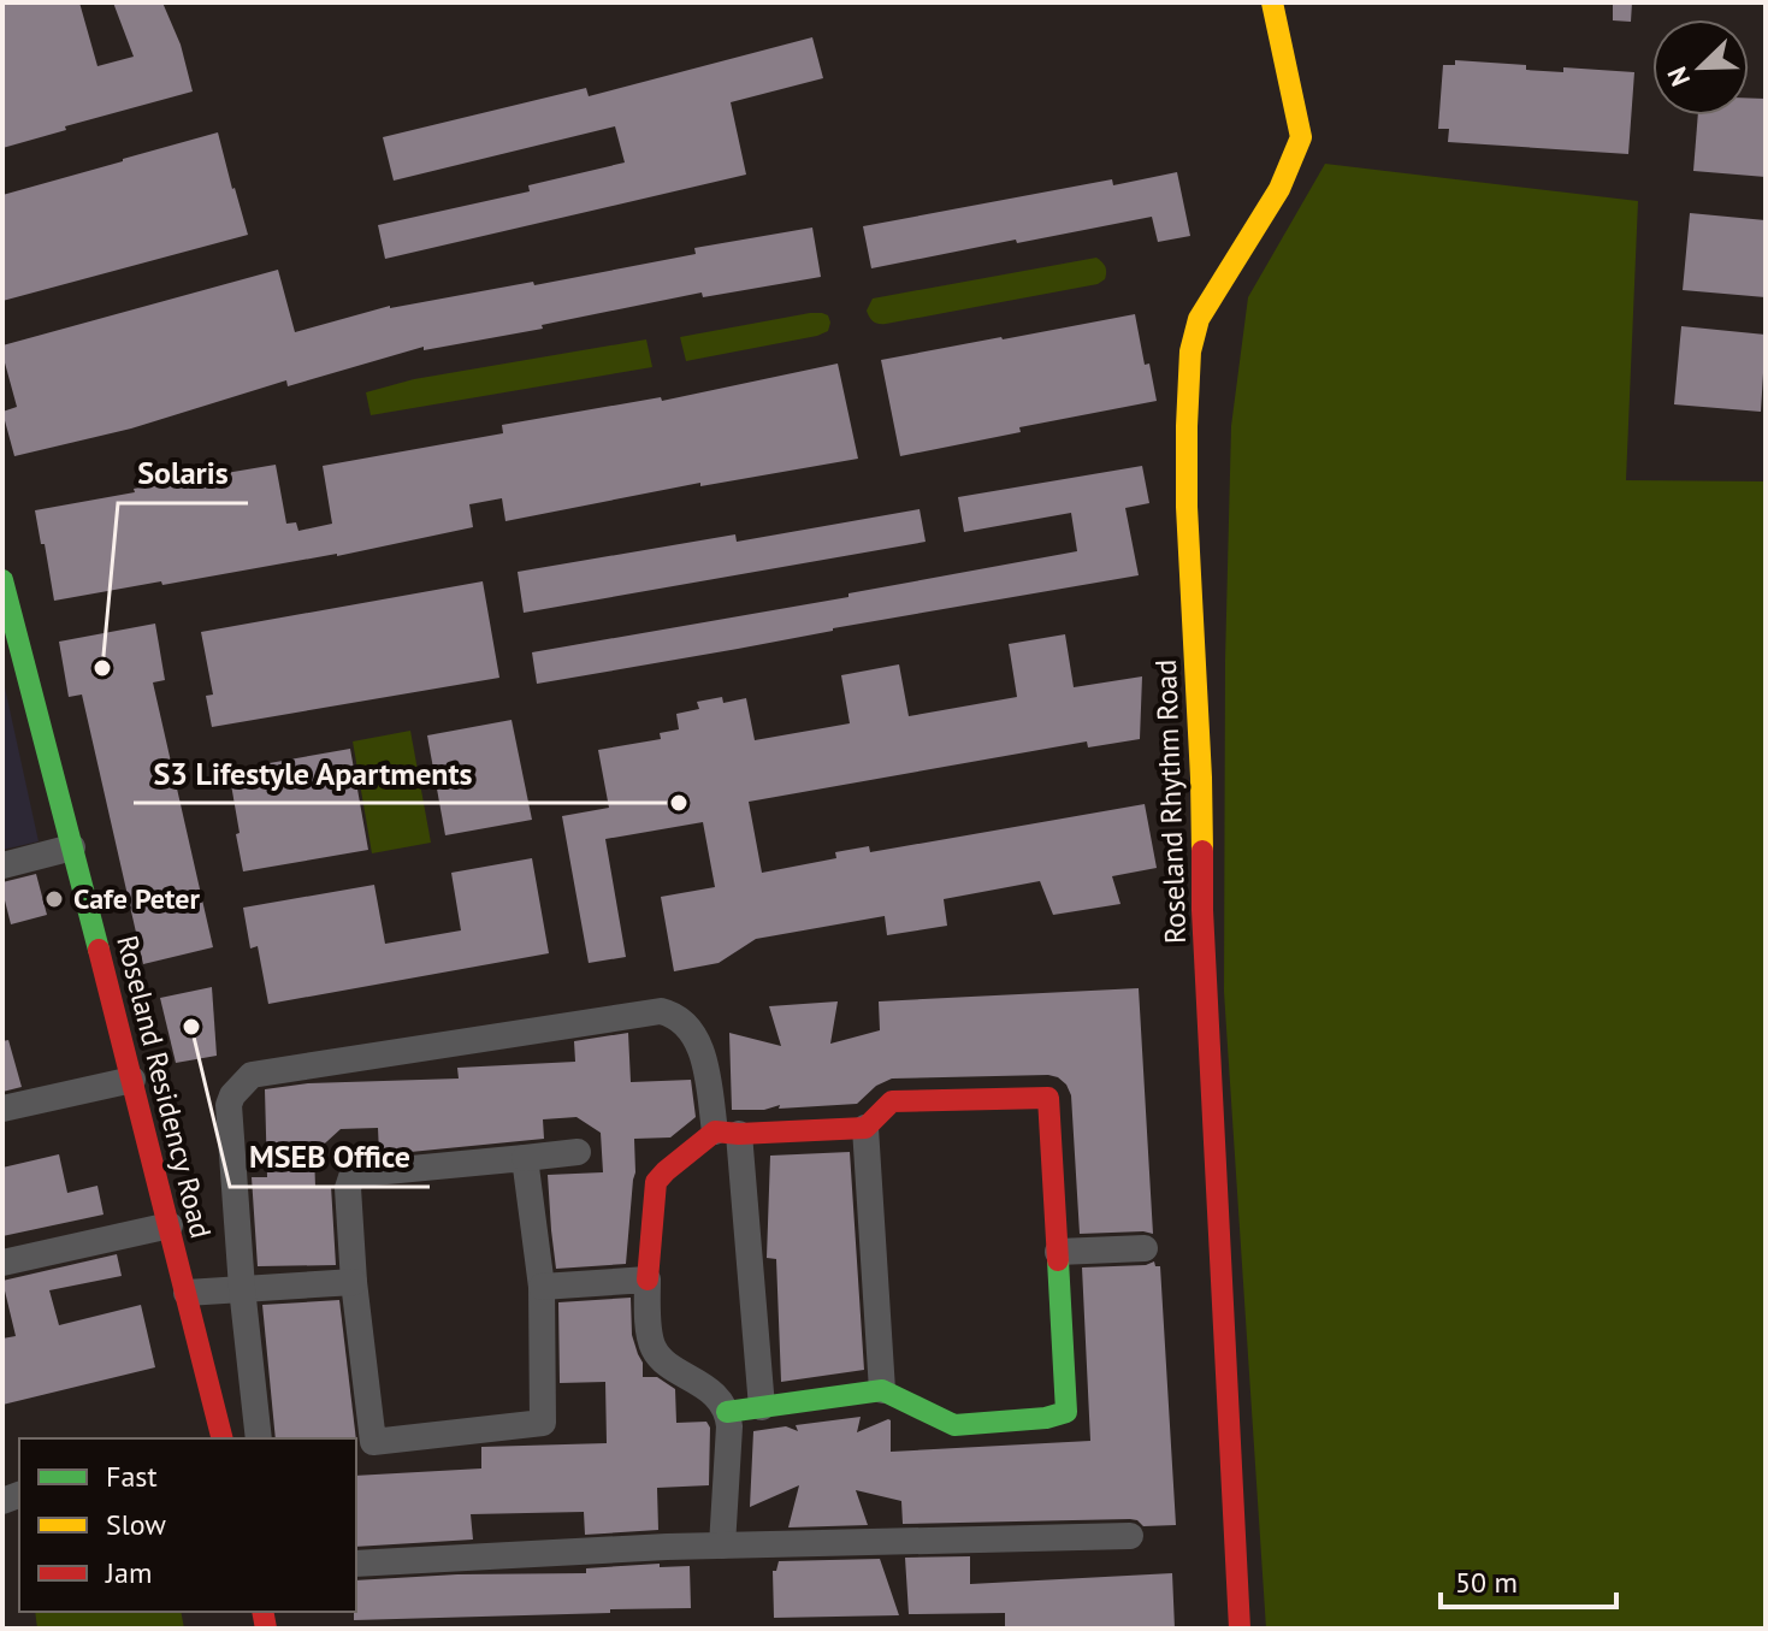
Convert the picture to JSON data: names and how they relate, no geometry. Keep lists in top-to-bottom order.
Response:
{
  "streets": {
    "street": ["Roseland Rhythm Road", "Roseland Residency Road"]
  },
  "places": [
    "Solaris",
    "S3 Lifestyle Apartments",
    "Cafe Peter",
    "MSEB Office"
  ],
  "legend": ["Fast", "Slow", "Jam"],
  "scale_bar": "50 m",
  "north": "bottom left"
}
